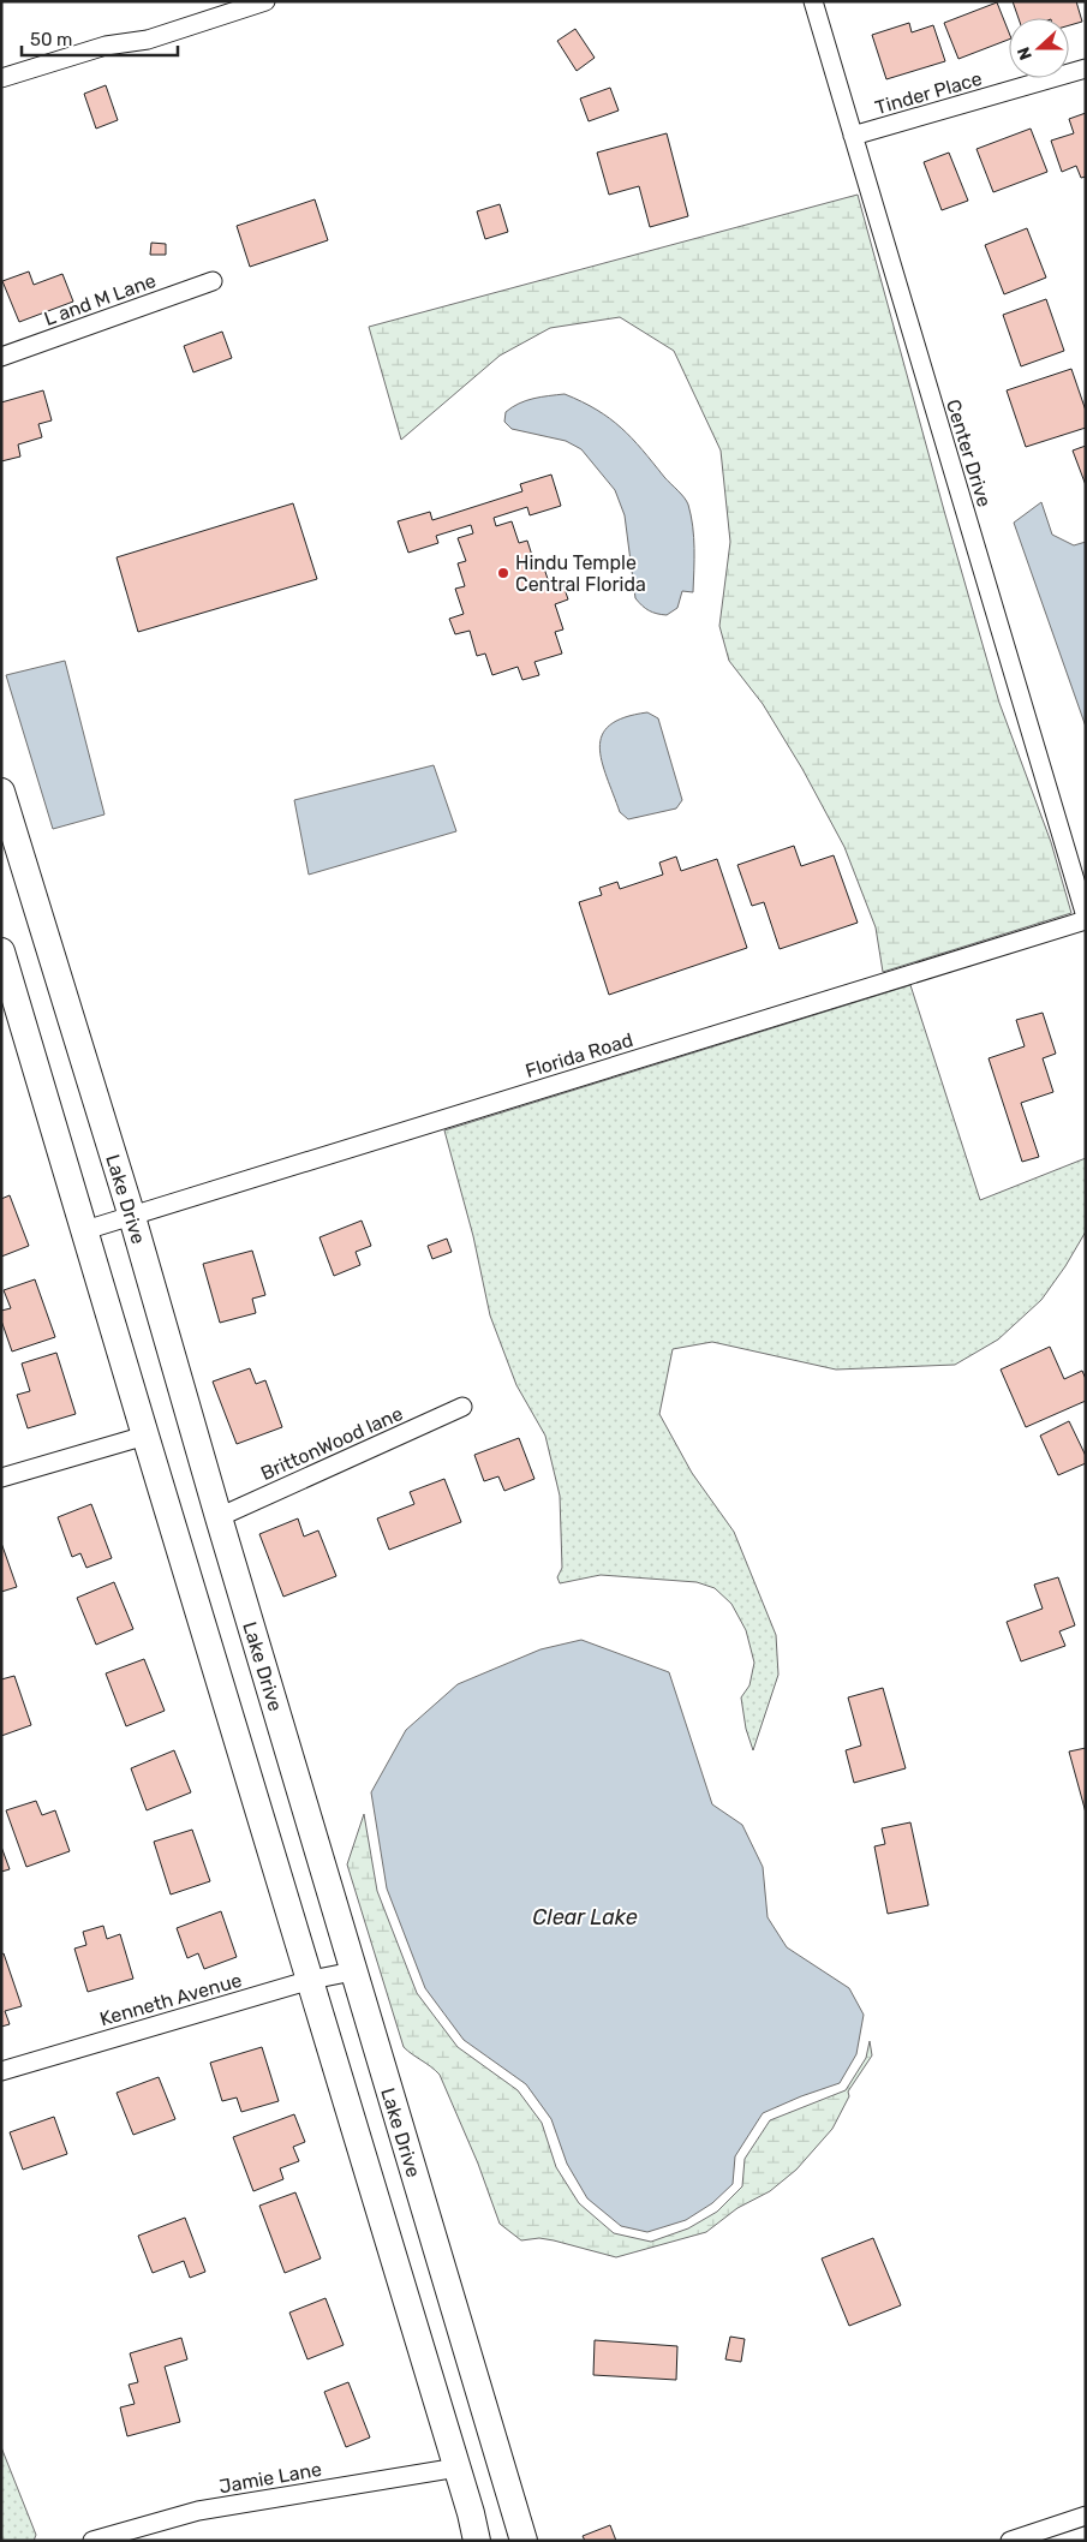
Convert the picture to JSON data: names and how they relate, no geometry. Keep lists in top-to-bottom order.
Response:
{
  "streets": {
    "main road": ["Lake Drive"],
    "street": [
      "Tinder Place",
      "L and M Lane",
      "Center Drive",
      "Florida Road",
      "BrittonWood lane",
      "Kenneth Avenue",
      "Jamie Lane"
    ]
  },
  "crossings": [
    ["Tinder Place", "Center Drive"],
    ["Center Drive", "Florida Road"],
    ["Florida Road", "Lake Drive"],
    ["Lake Drive", "BrittonWood lane"],
    ["Lake Drive", "Kenneth Avenue"]
  ],
  "water": ["Clear Lake"],
  "places": ["Hindu Temple Central Florida"],
  "scale_bar": "50 m",
  "north": "left"
}
